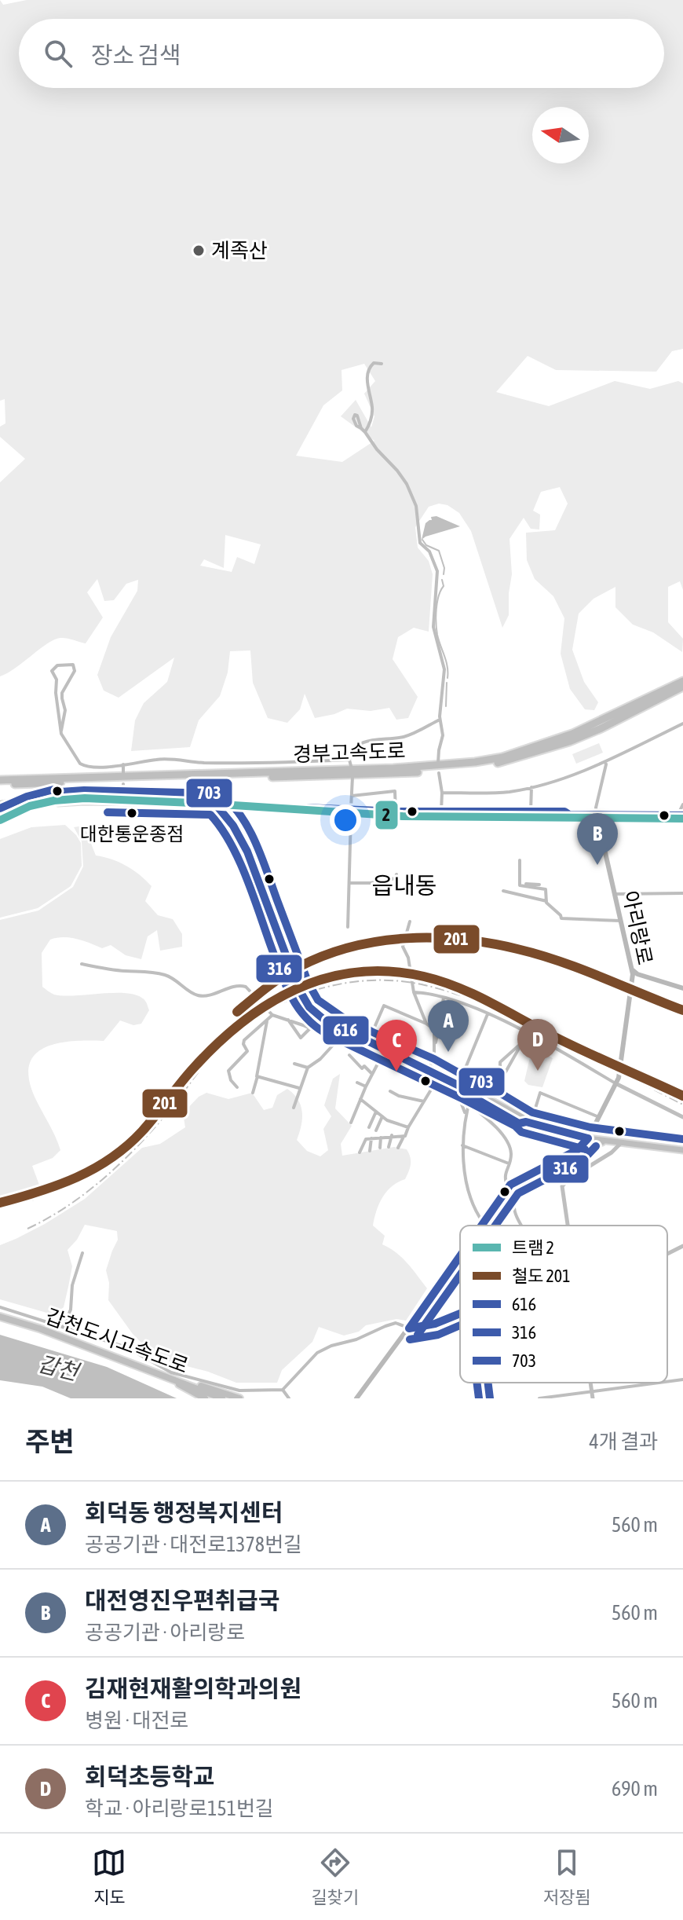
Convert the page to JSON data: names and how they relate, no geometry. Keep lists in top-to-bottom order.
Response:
{
  "streets": {
    "highway": ["경부고속도로", "갑천도시고속도로"],
    "main road": ["아리랑로"]
  },
  "districts": ["읍내동"],
  "water": ["갑천"],
  "places": ["계족산", "대한통운종점"],
  "lines": [
    "transit line 703",
    "tram line 2",
    "transit line 616",
    "transit line 316",
    "rail line 201"
  ],
  "legend": [
    "트램 2",
    "철도 201",
    "616",
    "316",
    "703"
  ],
  "north": "left",
  "page": {
    "search": "장소 검색",
    "pins": [
      "B",
      "A",
      "D",
      "C"
    ],
    "heading": ["주변", "4개 결과"],
    "list": [
      {
        "mark": "A",
        "name": "회덕동 행정복지센터",
        "note": "공공기관 · 대전로1378번길",
        "value": "560 m"
      },
      {
        "mark": "B",
        "name": "대전영진우편취급국",
        "note": "공공기관 · 아리랑로",
        "value": "560 m"
      },
      {
        "mark": "C",
        "name": "김재현재활의학과의원",
        "note": "병원 · 대전로",
        "value": "560 m"
      },
      {
        "mark": "D",
        "name": "회덕초등학교",
        "note": "학교 · 아리랑로151번길",
        "value": "690 m"
      }
    ],
    "nav": ["지도", "길찾기", "저장됨"]
  }
}
